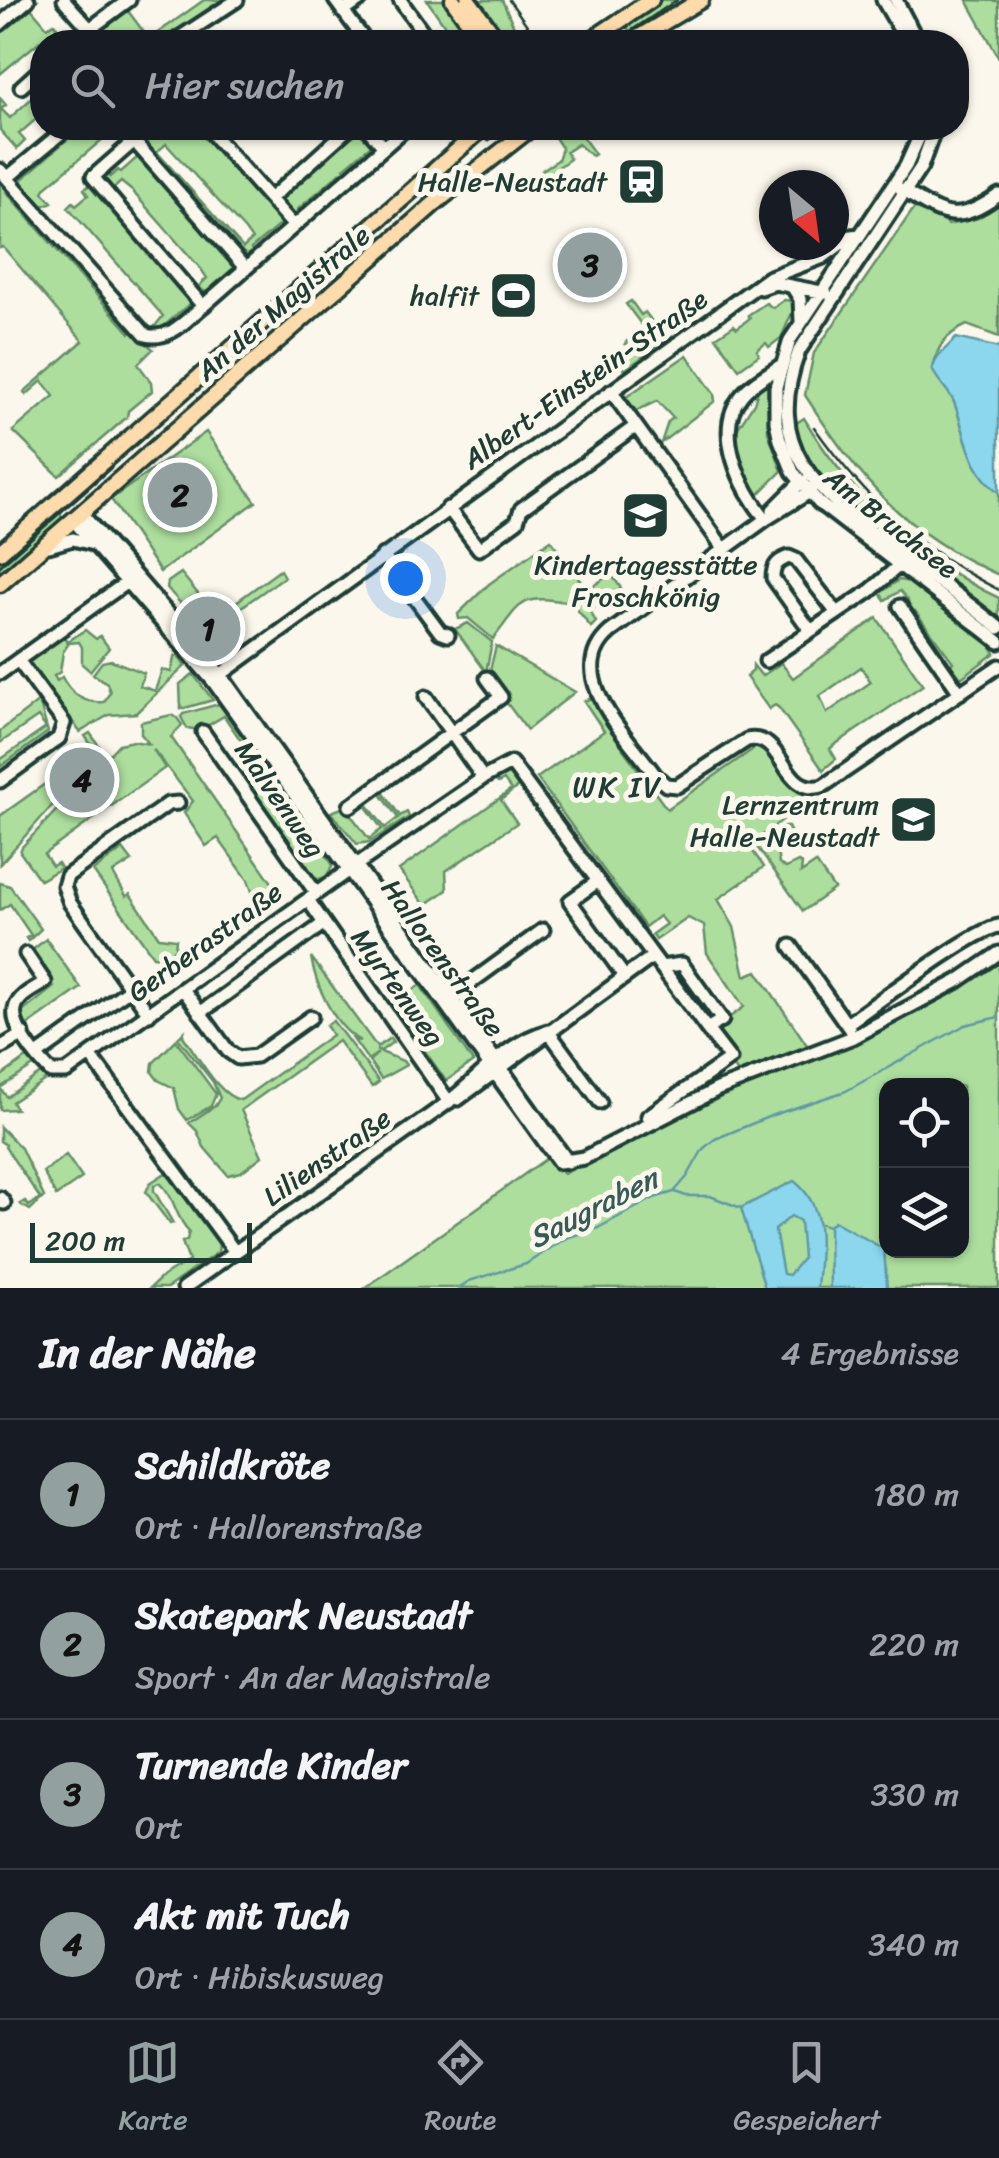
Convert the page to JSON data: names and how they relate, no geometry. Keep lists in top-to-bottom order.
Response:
{
  "streets": {
    "main road": ["An der Magistrale"],
    "street": [
      "Albert-Einstein-Straße",
      "Am Bruchsee",
      "Malvenweg",
      "Gerberastraße",
      "Hallorenstraße",
      "Myrtenweg",
      "Lilienstraße"
    ]
  },
  "crossings": [
    ["An der Magistrale", "Hallorenstraße"],
    ["Albert-Einstein-Straße", "Am Bruchsee"],
    ["Albert-Einstein-Straße", "Hallorenstraße"],
    ["Malvenweg", "Gerberastraße"],
    ["Malvenweg", "Myrtenweg"],
    ["Gerberastraße", "Hallorenstraße"],
    ["Gerberastraße", "Myrtenweg"],
    ["Hallorenstraße", "Lilienstraße"],
    ["Myrtenweg", "Lilienstraße"]
  ],
  "districts": ["WK IV"],
  "water": ["Saugraben"],
  "places": {
    "station": ["Halle-Neustadt"],
    "sports": ["halfit"],
    "school or university": ["Kindertagesstätte Froschkönig", "Lernzentrum Halle-Neustadt"]
  },
  "scale_bar": "200 m",
  "north": "bottom right",
  "page": {
    "search": "Hier suchen",
    "pins": [
      "3",
      "2",
      "1",
      "4"
    ],
    "scale": "200 m",
    "heading": ["In der Nähe", "4 Ergebnisse"],
    "list": [
      {
        "mark": "1",
        "name": "Schildkröte",
        "note": "Ort · Hallorenstraße",
        "value": "180 m"
      },
      {
        "mark": "2",
        "name": "Skatepark Neustadt",
        "note": "Sport · An der Magistrale",
        "value": "220 m"
      },
      {
        "mark": "3",
        "name": "Turnende Kinder",
        "note": "Ort",
        "value": "330 m"
      },
      {
        "mark": "4",
        "name": "Akt mit Tuch",
        "note": "Ort · Hibiskusweg",
        "value": "340 m"
      }
    ],
    "nav": ["Karte", "Route", "Gespeichert"]
  }
}
